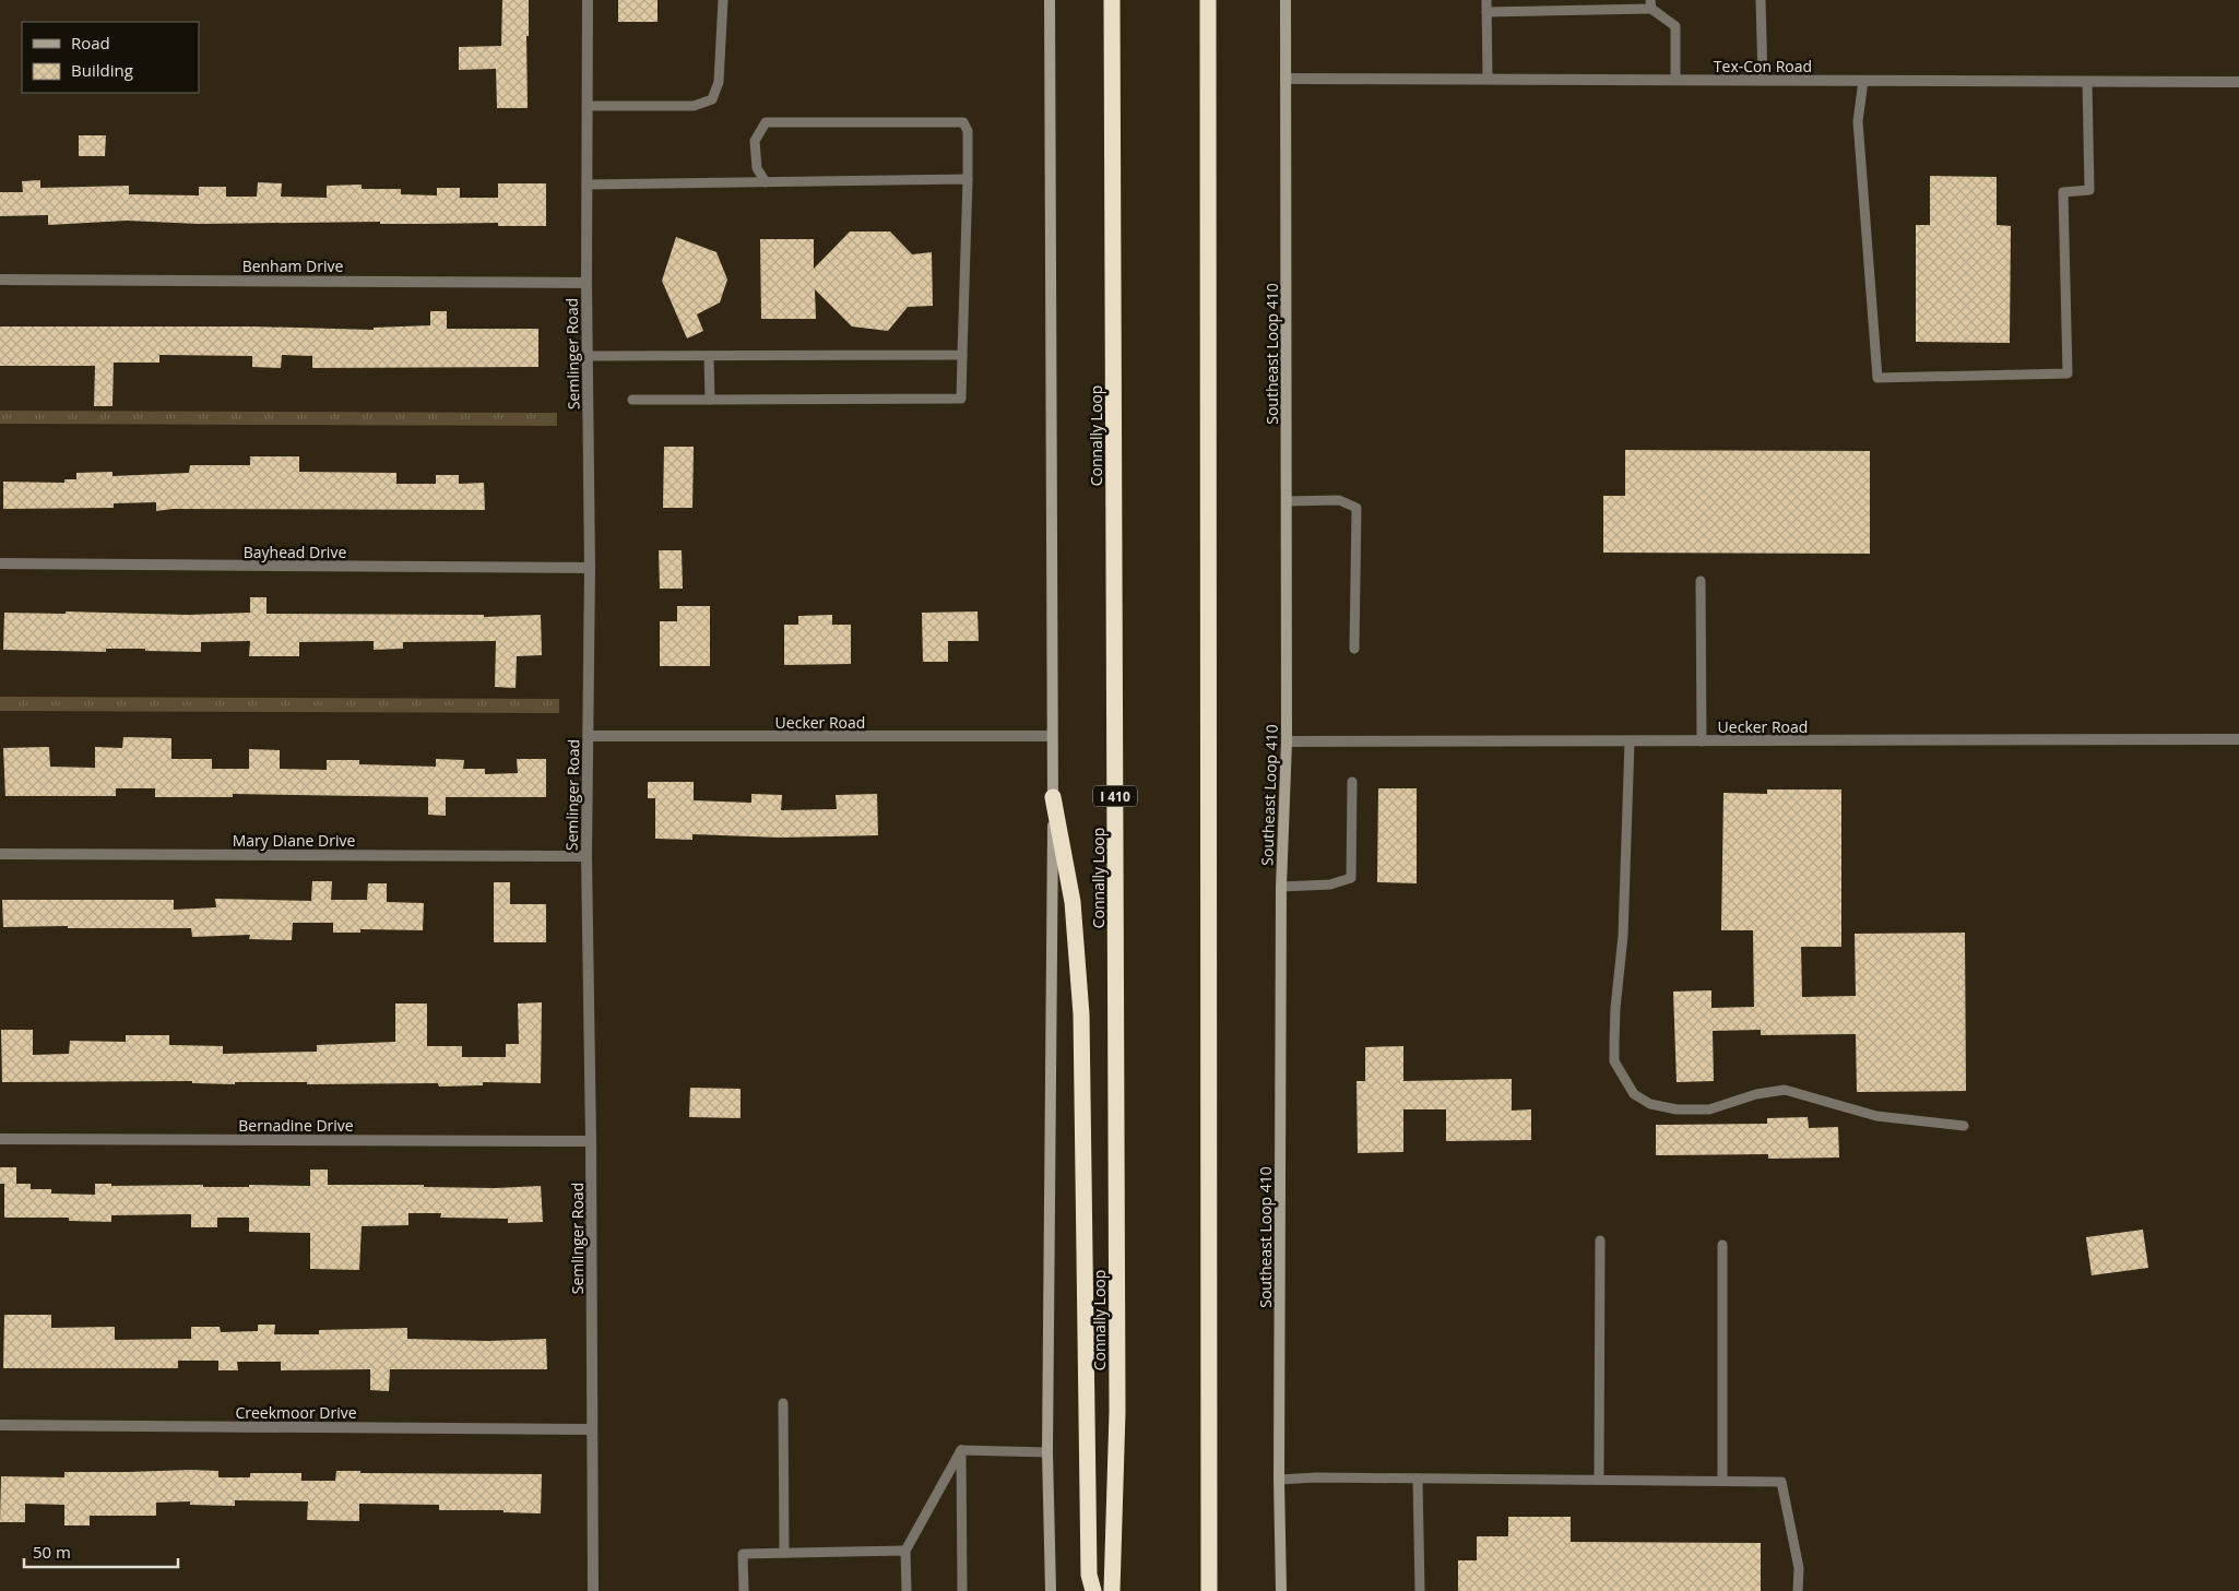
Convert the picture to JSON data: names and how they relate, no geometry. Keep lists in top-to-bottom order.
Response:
{
  "streets": {
    "highway": ["Connally Loop", "I 410"],
    "main road": ["Southeast Loop 410"],
    "street": [
      "Tex-Con Road",
      "Benham Drive",
      "Semlinger Road",
      "Bayhead Drive",
      "Uecker Road",
      "Mary Diane Drive",
      "Bernadine Drive",
      "Creekmoor Drive"
    ]
  },
  "crossings": [
    ["Tex-Con Road", "Southeast Loop 410"],
    ["Benham Drive", "Semlinger Road"],
    ["Semlinger Road", "Bayhead Drive"],
    ["Semlinger Road", "Uecker Road"],
    ["Semlinger Road", "Mary Diane Drive"],
    ["Semlinger Road", "Bernadine Drive"],
    ["Semlinger Road", "Creekmoor Drive"],
    ["Southeast Loop 410", "Uecker Road"]
  ],
  "legend": ["Road", "Building"],
  "scale_bar": "50 m"
}
